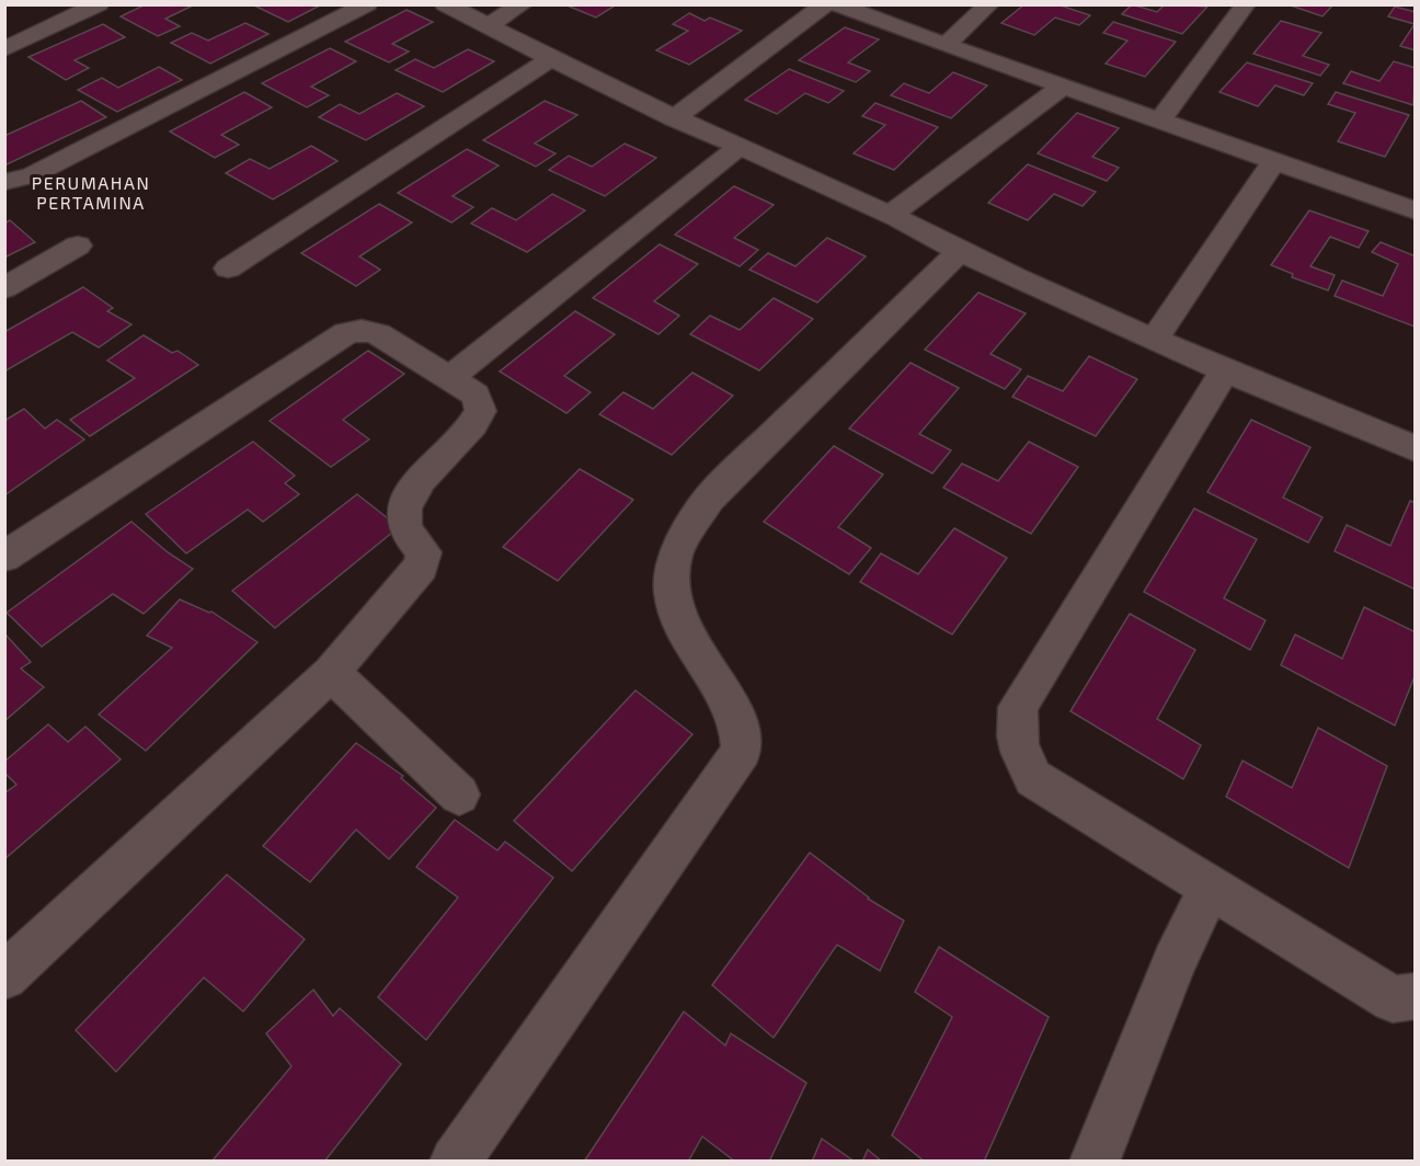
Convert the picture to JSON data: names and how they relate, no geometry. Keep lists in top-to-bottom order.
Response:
{
  "districts": ["PERUMAHAN PERTAMINA"]
}
